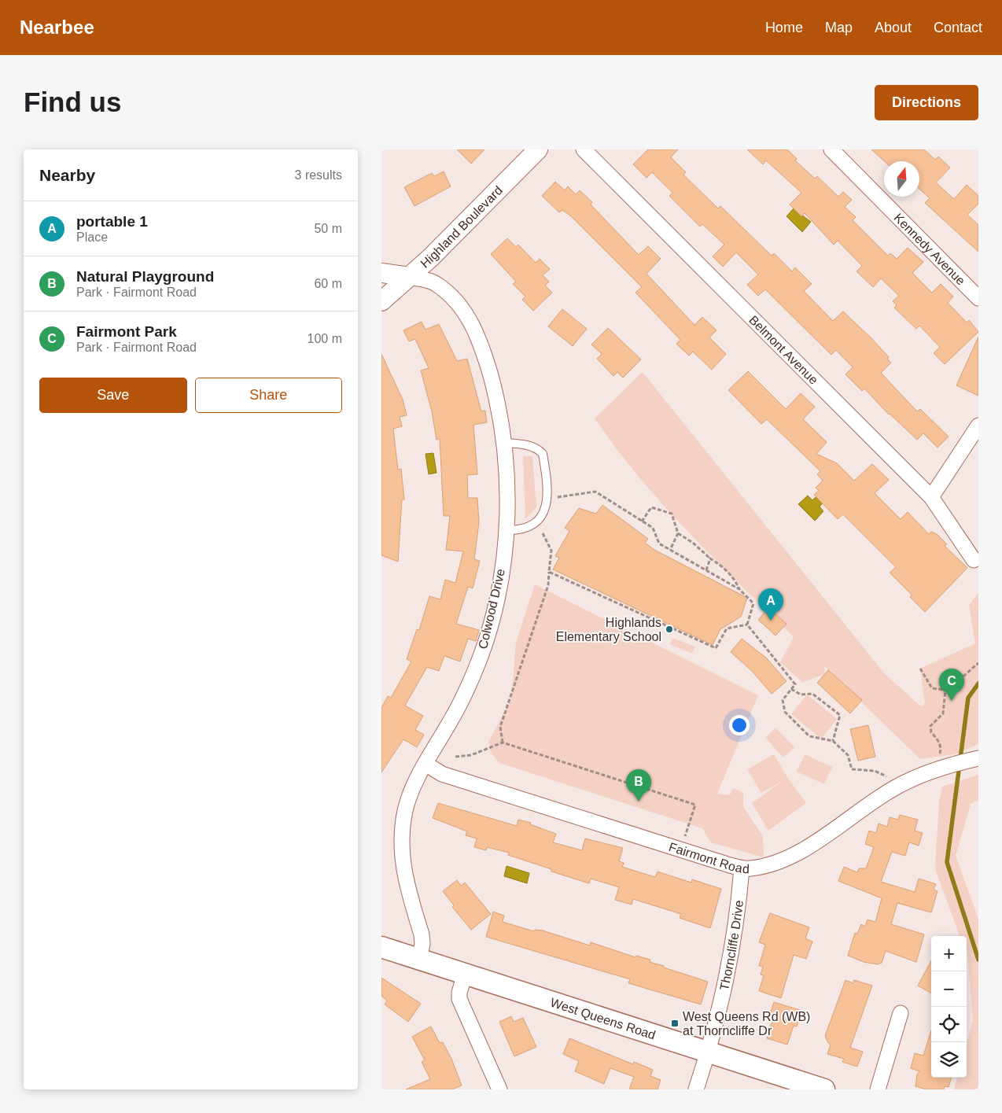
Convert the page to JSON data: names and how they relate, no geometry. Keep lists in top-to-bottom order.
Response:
{
  "streets": {
    "main road": ["West Queens Road"],
    "street": [
      "Highland Boulevard",
      "Kennedy Avenue",
      "Belmont Avenue",
      "Colwood Drive",
      "Fairmont Road",
      "Thorncliffe Drive"
    ]
  },
  "crossings": [
    ["Highland Boulevard", "Colwood Drive"],
    ["Colwood Drive", "Fairmont Road"],
    ["Colwood Drive", "West Queens Road"],
    ["Fairmont Road", "Thorncliffe Drive"],
    ["Thorncliffe Drive", "West Queens Road"]
  ],
  "places": {
    "other": ["Highlands Elementary School"],
    "transit": ["West Queens Rd (WB) at Thorncliffe Dr"]
  },
  "north": "top",
  "page": {
    "header": "Nearbee",
    "nav": [
      "Home",
      "Map",
      "About",
      "Contact"
    ],
    "buttons": [
      "Directions",
      ["Save", "Share"]
    ],
    "title": "Find us",
    "heading": ["Nearby", "3 results"],
    "list": [
      {
        "mark": "A",
        "name": "portable 1",
        "note": "Place",
        "value": "50 m"
      },
      {
        "mark": "B",
        "name": "Natural Playground",
        "note": "Park · Fairmont Road",
        "value": "60 m"
      },
      {
        "mark": "C",
        "name": "Fairmont Park",
        "note": "Park · Fairmont Road",
        "value": "100 m"
      }
    ],
    "pins": ["A", "C", "B"],
    "map_buttons": ["+", "−"]
  }
}
